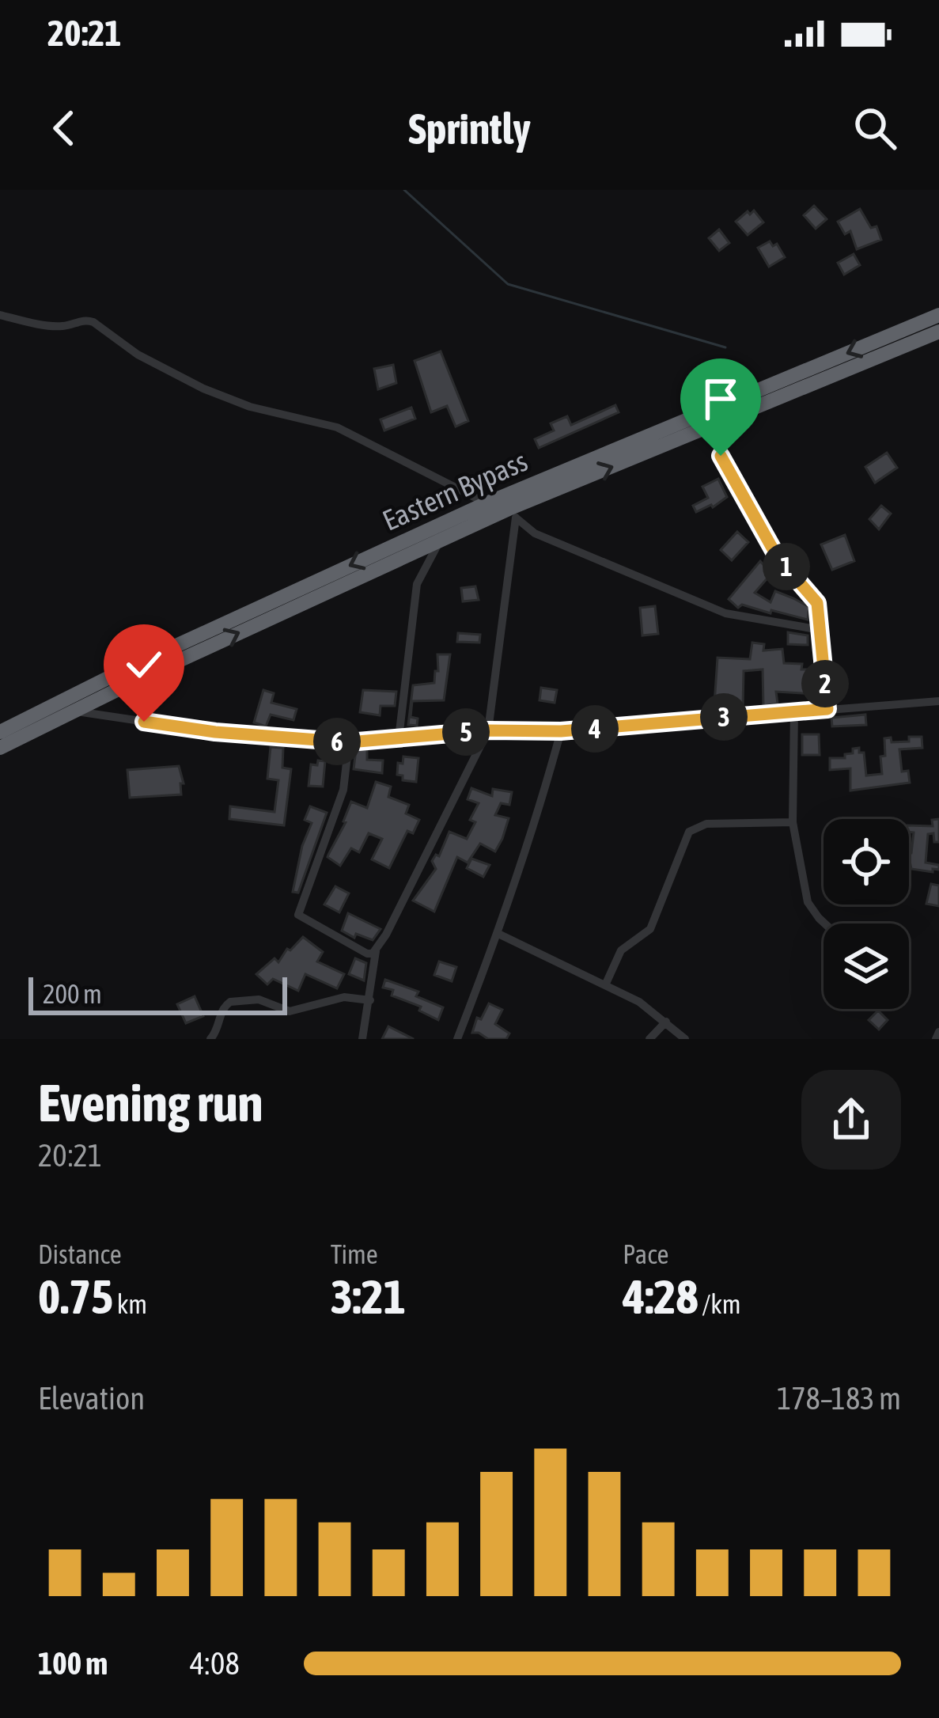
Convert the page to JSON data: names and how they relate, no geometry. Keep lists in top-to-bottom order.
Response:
{
  "streets": {
    "highway": ["Eastern Bypass"]
  },
  "scale_bar": "200 m",
  "page": {
    "status": "20:21",
    "header": "Sprintly",
    "pins": [
      "1",
      "2",
      "3",
      "4",
      "5",
      "6"
    ],
    "scale": "200 m",
    "heading": ["Evening run", "20:21"],
    "stats": [
      ["Distance", "0.75 km"],
      ["Time", "3:21"],
      ["Pace", "4:28 /km"]
    ],
    "chart": ["Elevation", "178–183 m"],
    "list": [
      {
        "name": "100 m",
        "note": "4:08"
      }
    ]
  }
}
